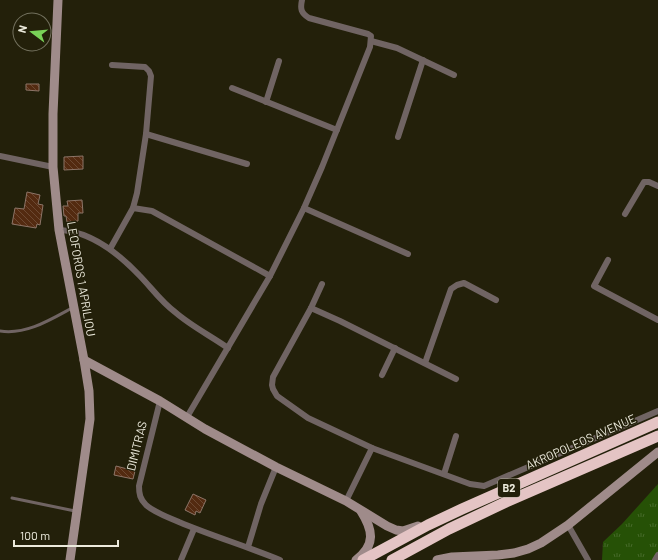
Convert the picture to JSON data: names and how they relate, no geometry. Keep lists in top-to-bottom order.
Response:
{
  "streets": {
    "highway": ["AKROPOLEOS AVENUE", "B2"],
    "street": ["LEOFOROS 1 APRILIOU", "DIMITRAS"]
  },
  "scale_bar": "100 m",
  "north": "left"
}
